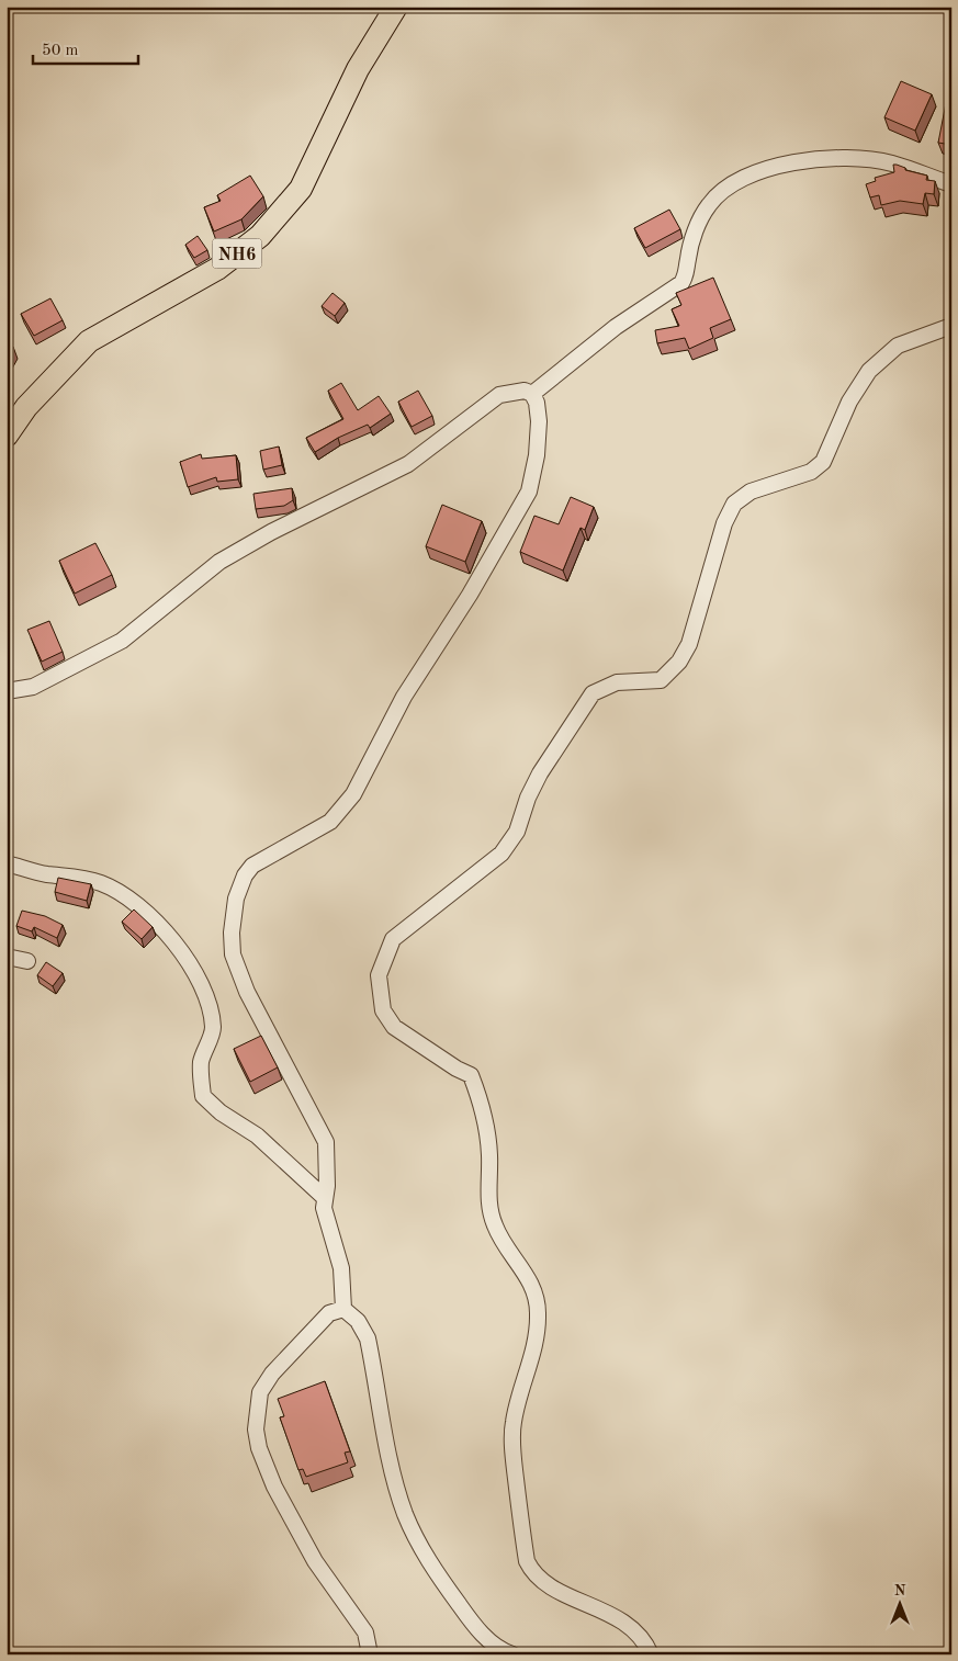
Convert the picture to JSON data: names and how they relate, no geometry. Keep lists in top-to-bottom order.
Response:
{
  "streets": {
    "highway": ["NH6"]
  },
  "scale_bar": "50 m",
  "north": "top"
}
